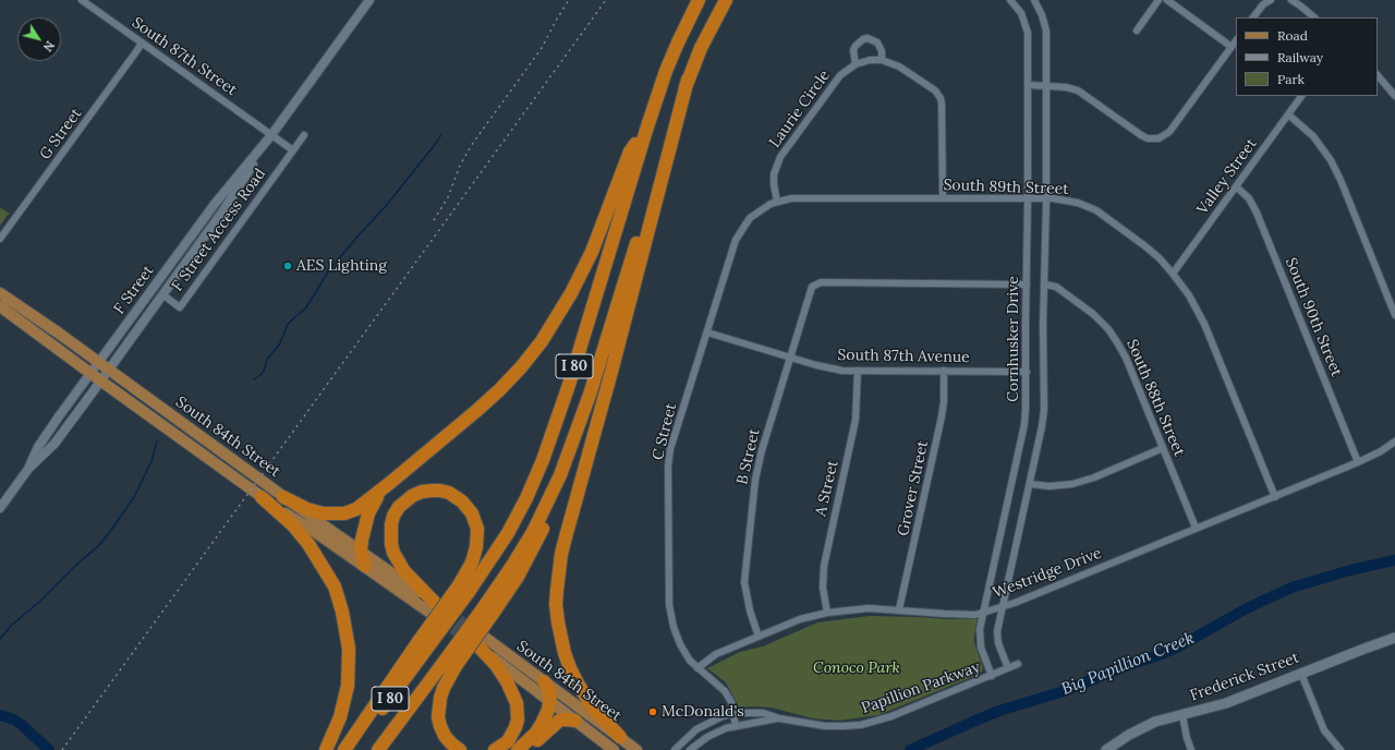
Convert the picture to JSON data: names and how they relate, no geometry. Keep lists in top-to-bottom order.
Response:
{
  "streets": {
    "highway": ["I 80"],
    "main road": ["South 84th Street", "Frederick Street"],
    "street": [
      "South 87th Street",
      "Laurie Circle",
      "G Street",
      "Valley Street",
      "South 89th Street",
      "F Street Access Road",
      "F Street",
      "South 90th Street",
      "Cornhusker Drive",
      "South 87th Avenue",
      "South 88th Street",
      "C Street",
      "B Street",
      "A Street",
      "Grover Street",
      "Westridge Drive",
      "Papillion Parkway"
    ]
  },
  "crossings": [
    ["South 87th Street", "G Street"],
    ["South 87th Street", "F Street"],
    ["Laurie Circle", "South 89th Street"],
    ["Laurie Circle", "C Street"],
    ["Valley Street", "South 89th Street"],
    ["Valley Street", "South 90th Street"],
    ["South 89th Street", "Cornhusker Drive"],
    ["South 89th Street", "C Street"],
    ["South 89th Street", "Westridge Drive"],
    ["F Street Access Road", "F Street"],
    ["F Street", "South 84th Street"],
    ["South 90th Street", "Westridge Drive"],
    ["Cornhusker Drive", "South 87th Avenue"],
    ["Cornhusker Drive", "South 88th Street"],
    ["Cornhusker Drive", "B Street"],
    ["Cornhusker Drive", "Westridge Drive"],
    ["Cornhusker Drive", "Papillion Parkway"],
    ["South 87th Avenue", "C Street"],
    ["South 87th Avenue", "B Street"],
    ["South 87th Avenue", "A Street"],
    ["South 87th Avenue", "Grover Street"],
    ["South 88th Street", "Westridge Drive"],
    ["C Street", "Westridge Drive"],
    ["C Street", "Papillion Parkway"],
    ["B Street", "Westridge Drive"],
    ["A Street", "Westridge Drive"],
    ["Grover Street", "Westridge Drive"]
  ],
  "water": ["Big Papillion Creek"],
  "parks": ["Conoco Park"],
  "places": ["AES Lighting", "McDonald's"],
  "legend": ["Road", "Railway", "Park"],
  "north": "bottom right"
}
